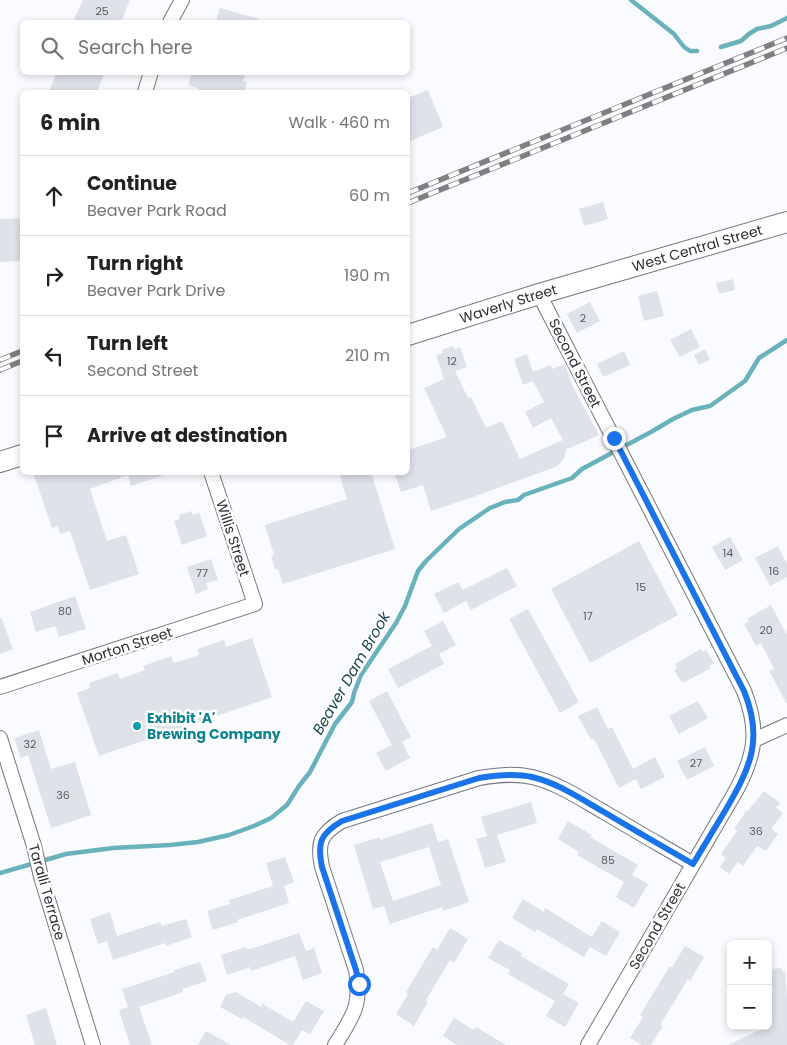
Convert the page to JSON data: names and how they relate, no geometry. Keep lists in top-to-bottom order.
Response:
{
  "streets": {
    "main road": ["West Central Street", "Waverly Street"],
    "street": [
      "Second Street",
      "Willis Street",
      "Morton Street",
      "Taralli Terrace"
    ]
  },
  "crossings": [
    ["West Central Street", "Waverly Street"],
    ["Waverly Street", "Second Street"],
    ["Willis Street", "Morton Street"]
  ],
  "water": ["Beaver Dam Brook"],
  "places": ["Exhibit 'A' Brewing Company"],
  "house_numbers": [
    "25",
    "2",
    "12",
    "14",
    "16",
    "77",
    "15",
    "80",
    "17",
    "20",
    "32",
    "27",
    "36",
    "36",
    "85"
  ],
  "page": {
    "search": "Search here",
    "heading": ["6 min", "Walk · 460 m"],
    "list": [
      ["Continue", "Beaver Park Road", "60 m"],
      ["Turn right", "Beaver Park Drive", "190 m"],
      ["Turn left", "Second Street", "210 m"],
      "Arrive at destination"
    ],
    "map_buttons": ["+", "−"]
  }
}
